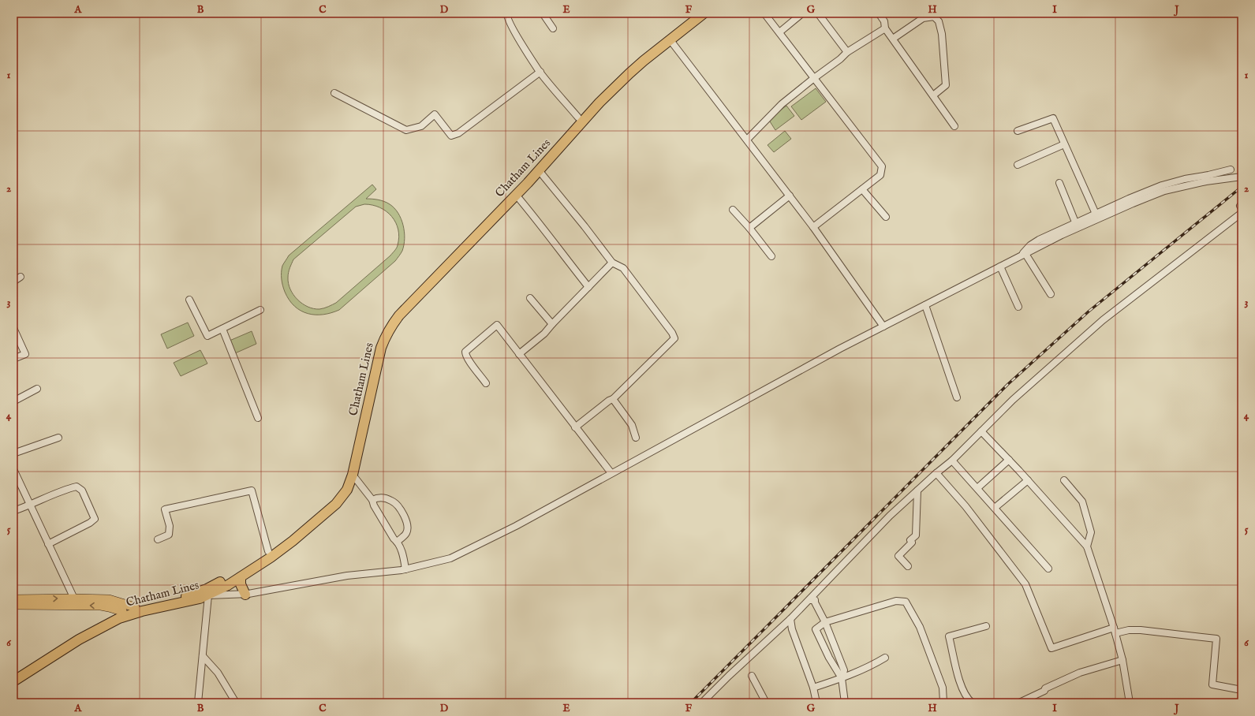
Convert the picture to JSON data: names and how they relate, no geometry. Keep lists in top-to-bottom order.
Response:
{
  "streets": {
    "highway": ["Chatham Lines"]
  },
  "grid": {
    "columns": [
      "A",
      "B",
      "C",
      "D",
      "E",
      "F",
      "G",
      "H",
      "I",
      "J"
    ],
    "rows": [
      "1",
      "2",
      "3",
      "4",
      "5",
      "6"
    ]
  }
}
